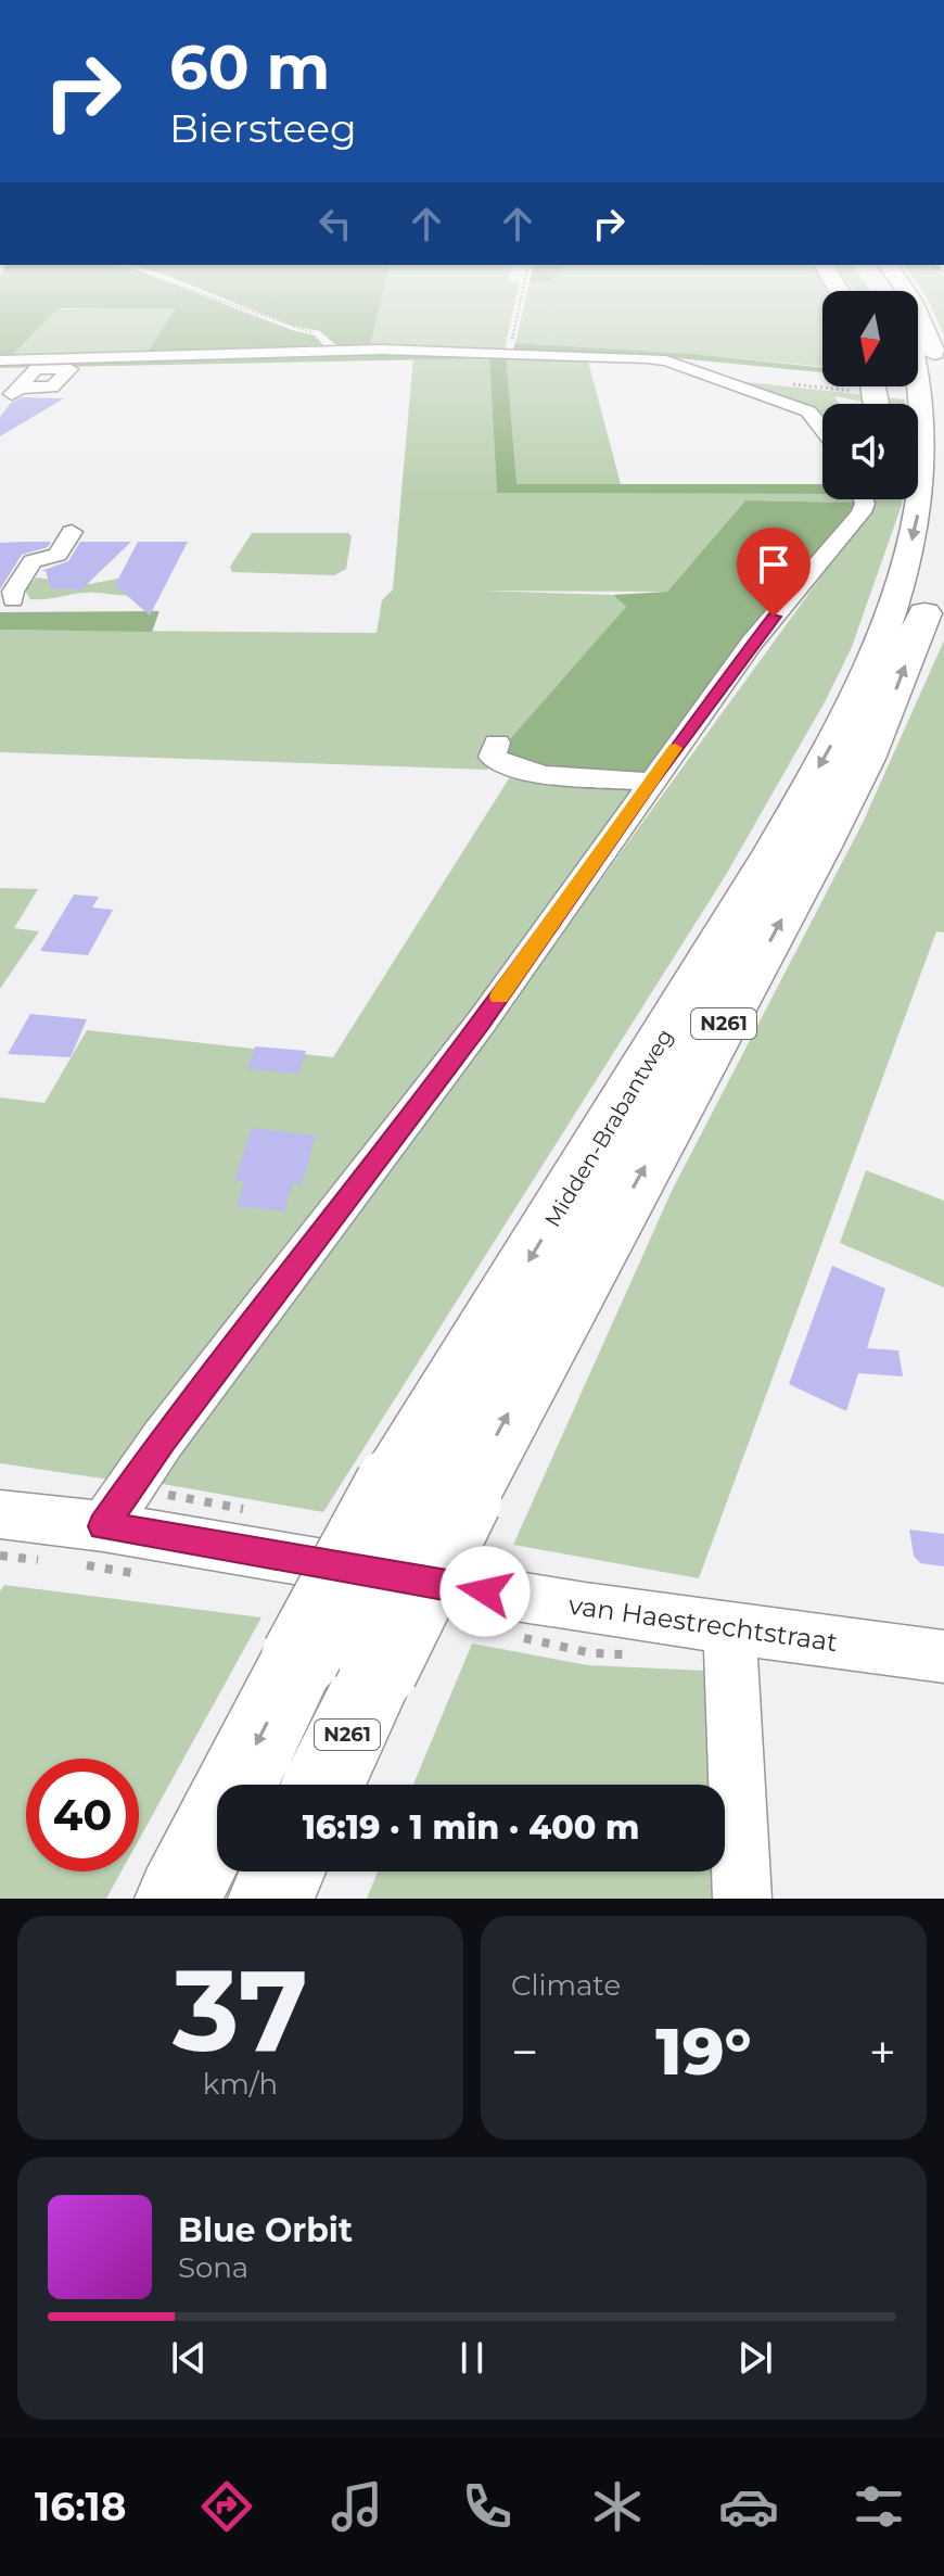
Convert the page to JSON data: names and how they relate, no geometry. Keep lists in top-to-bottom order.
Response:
{
  "streets": {
    "highway": ["N261", "Midden-Brabantweg"],
    "street": ["van Haestrechtstraat"]
  },
  "crossings": [
    ["N261", "Midden-Brabantweg"]
  ],
  "north": "bottom",
  "page": {
    "turn": ["60 m", "Biersteeg"],
    "limit": "40",
    "trip": "16:19 · 1 min · 400 m",
    "tile": [
      ["37", "km/h"],
      "Climate"
    ],
    "heat": ["−", "19°", "+"],
    "song": ["Blue Orbit", "Sona"],
    "tabs": "16:18"
  }
}
